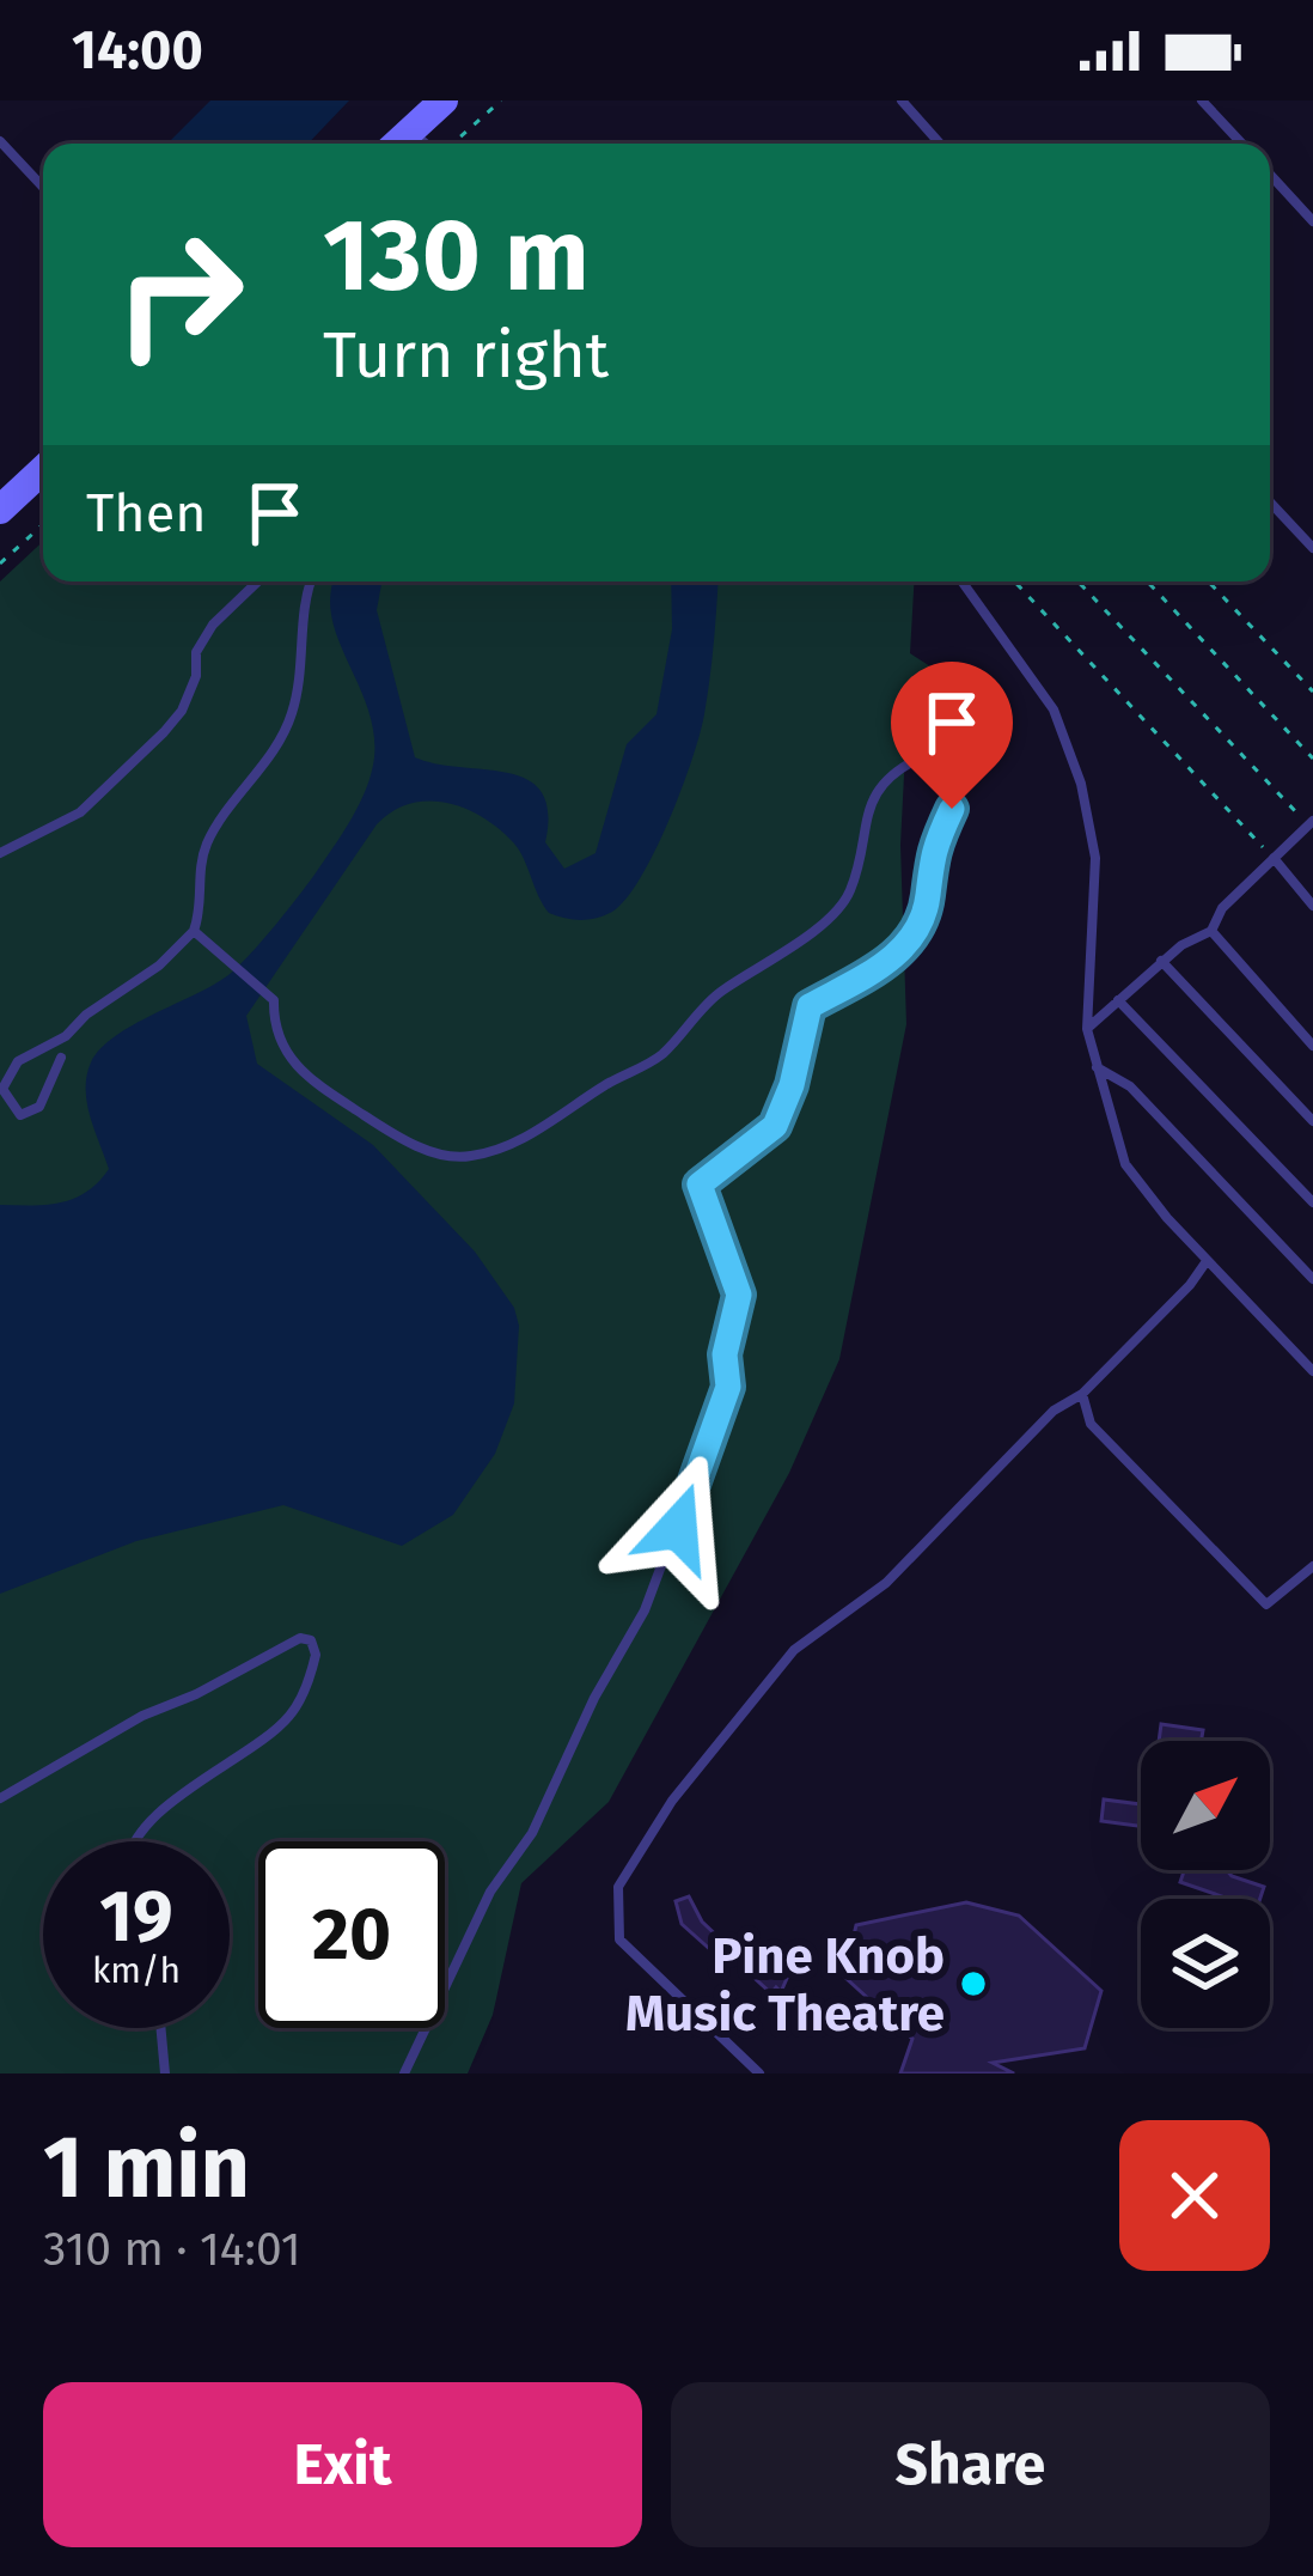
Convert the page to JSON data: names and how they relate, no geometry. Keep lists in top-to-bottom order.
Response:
{
  "places": ["Pine Knob Music Theatre"],
  "north": "top right",
  "page": {
    "status": "14:00",
    "turn": ["130 m", "Turn right"],
    "then": "Then",
    "speed": "19 km/h",
    "limit": "20",
    "heading": ["1 min", "310 m · 14:01"],
    "buttons": ["Exit", "Share"]
  }
}
